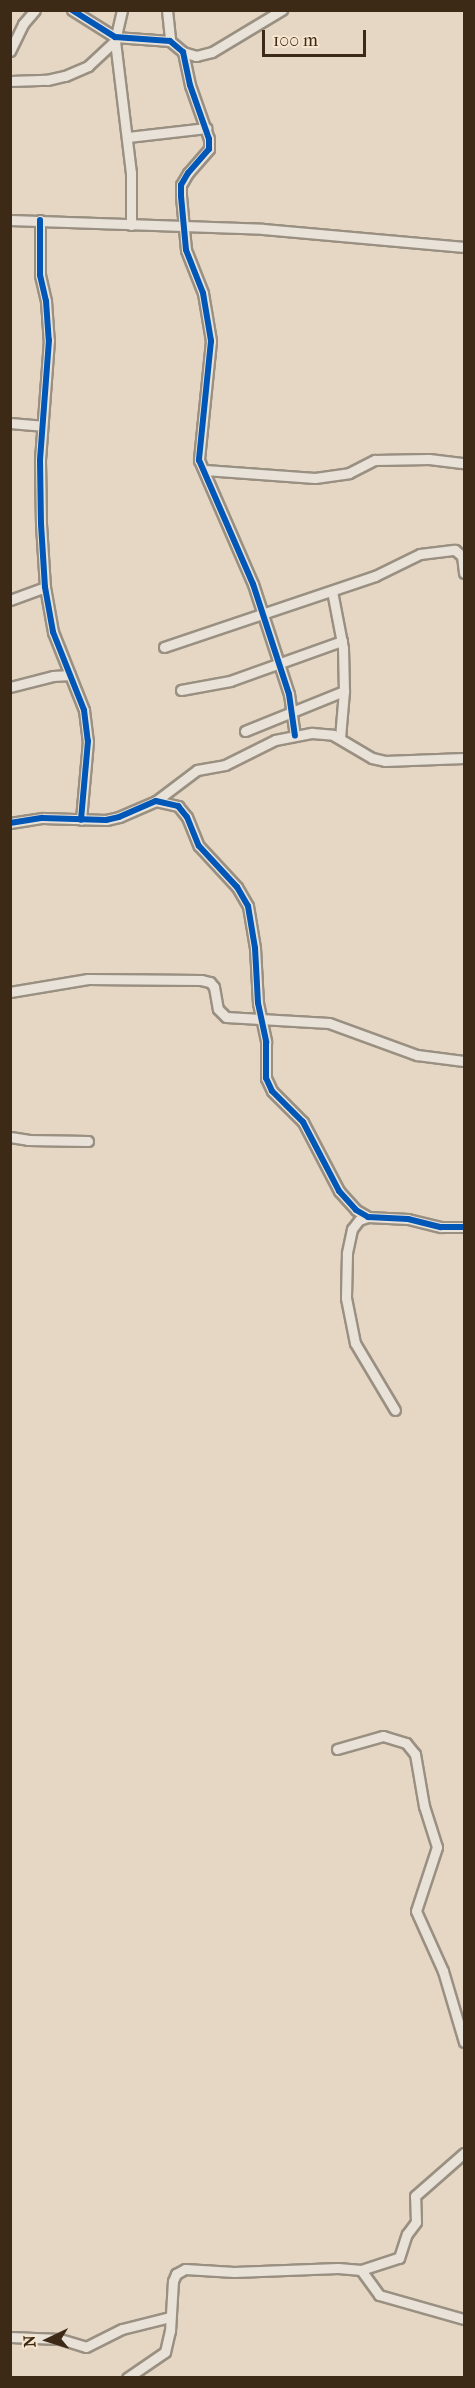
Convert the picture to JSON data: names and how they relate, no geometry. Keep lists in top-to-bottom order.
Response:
{
  "scale_bar": "100 m",
  "north": "left"
}
